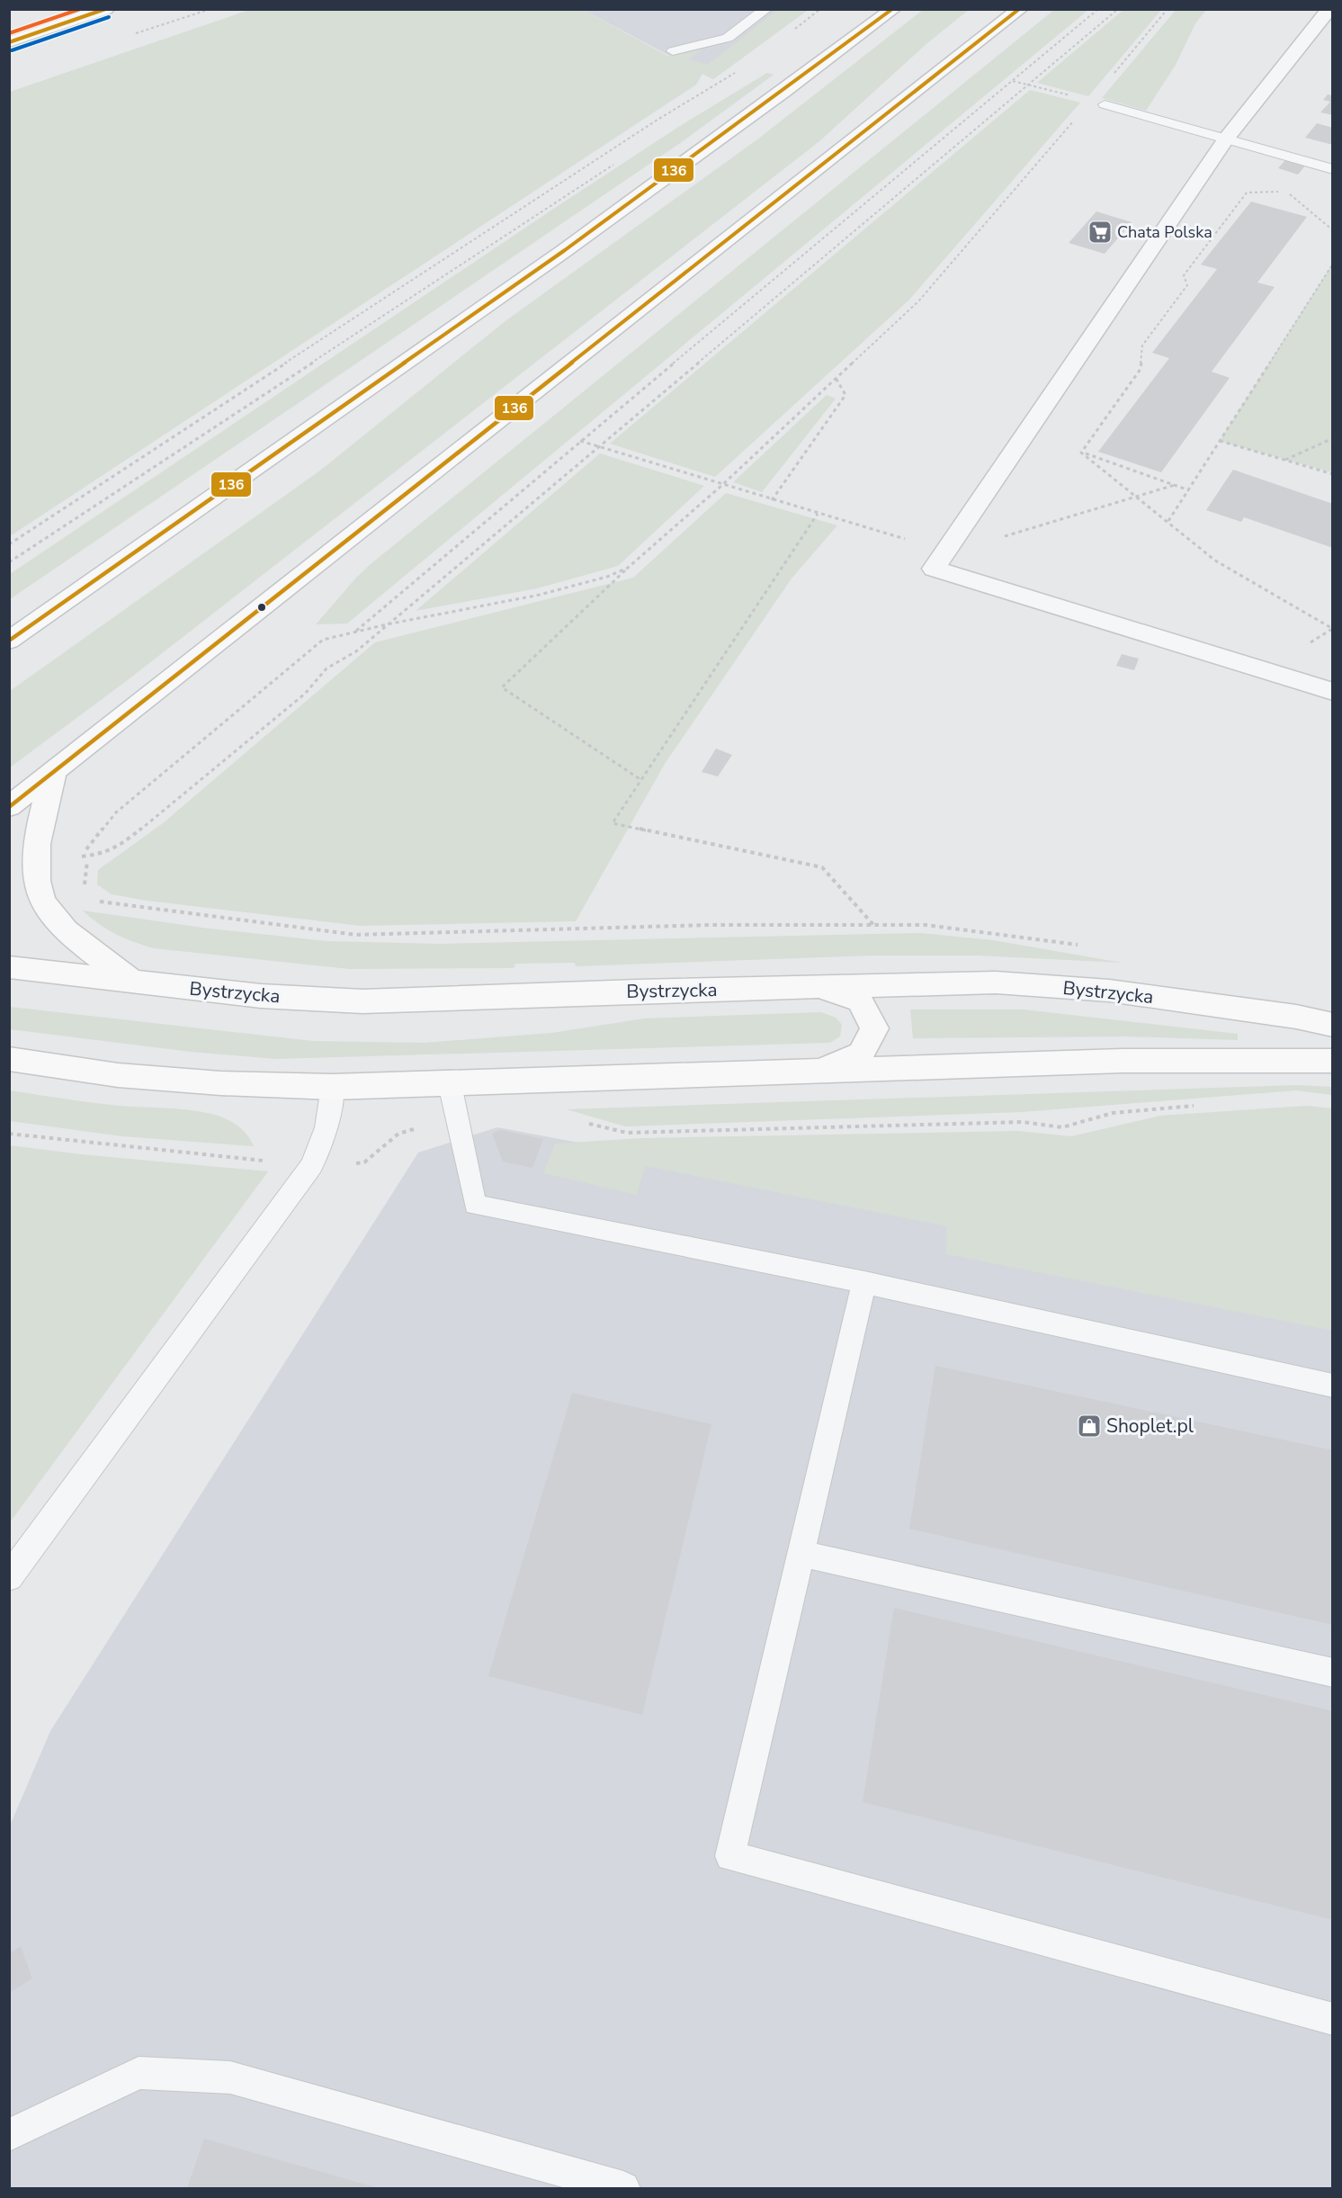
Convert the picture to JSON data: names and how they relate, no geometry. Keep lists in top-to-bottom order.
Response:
{
  "streets": {
    "main road": ["Bystrzycka"]
  },
  "places": {
    "supermarket": ["Chata Polska"],
    "shop": ["Shoplet.pl"]
  },
  "lines": ["transit line 136"]
}
